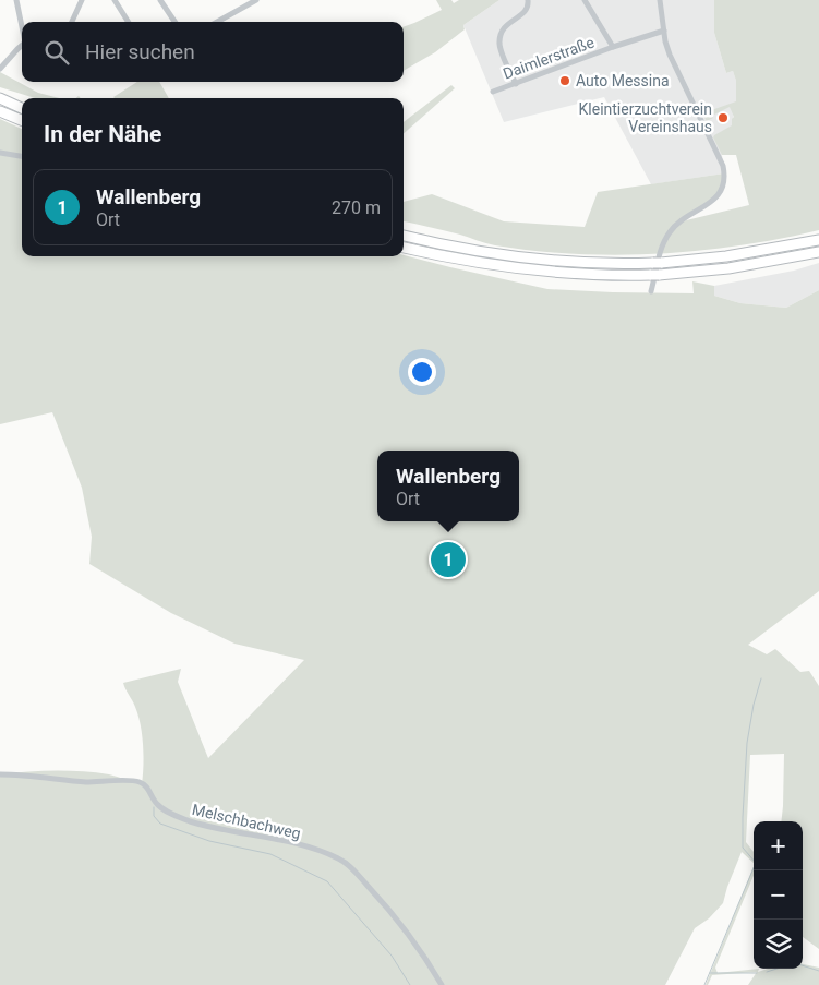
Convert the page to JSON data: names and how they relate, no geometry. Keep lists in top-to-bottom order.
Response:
{
  "streets": {
    "street": ["Daimlerstraße", "Melschbachweg"]
  },
  "places": ["Auto Messina", "Kleintierzuchtverein Vereinshaus"],
  "page": {
    "search": "Hier suchen",
    "heading": "In der Nähe",
    "list": [
      {
        "mark": "1",
        "name": "Wallenberg",
        "note": "Ort",
        "value": "270 m"
      }
    ],
    "popup": ["Wallenberg", "Ort"],
    "pins": "1",
    "map_buttons": ["+", "−"]
  }
}
